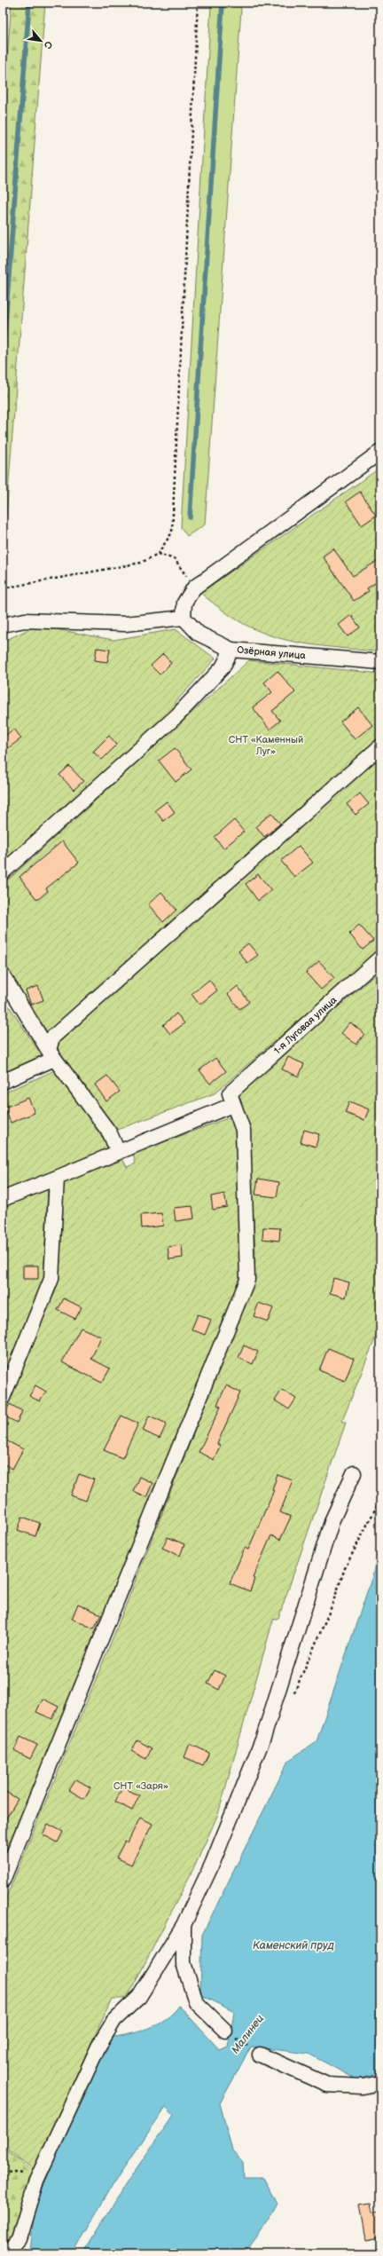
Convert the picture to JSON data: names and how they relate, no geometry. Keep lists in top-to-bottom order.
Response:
{
  "streets": {
    "street": ["Озёрная улица", "1-я Луговая улица"]
  },
  "water": ["Каменский пруд", "Малинец"],
  "parks": ["СНТ «Каменный Луг»", "СНТ «Заря»"],
  "north": "bottom right"
}
